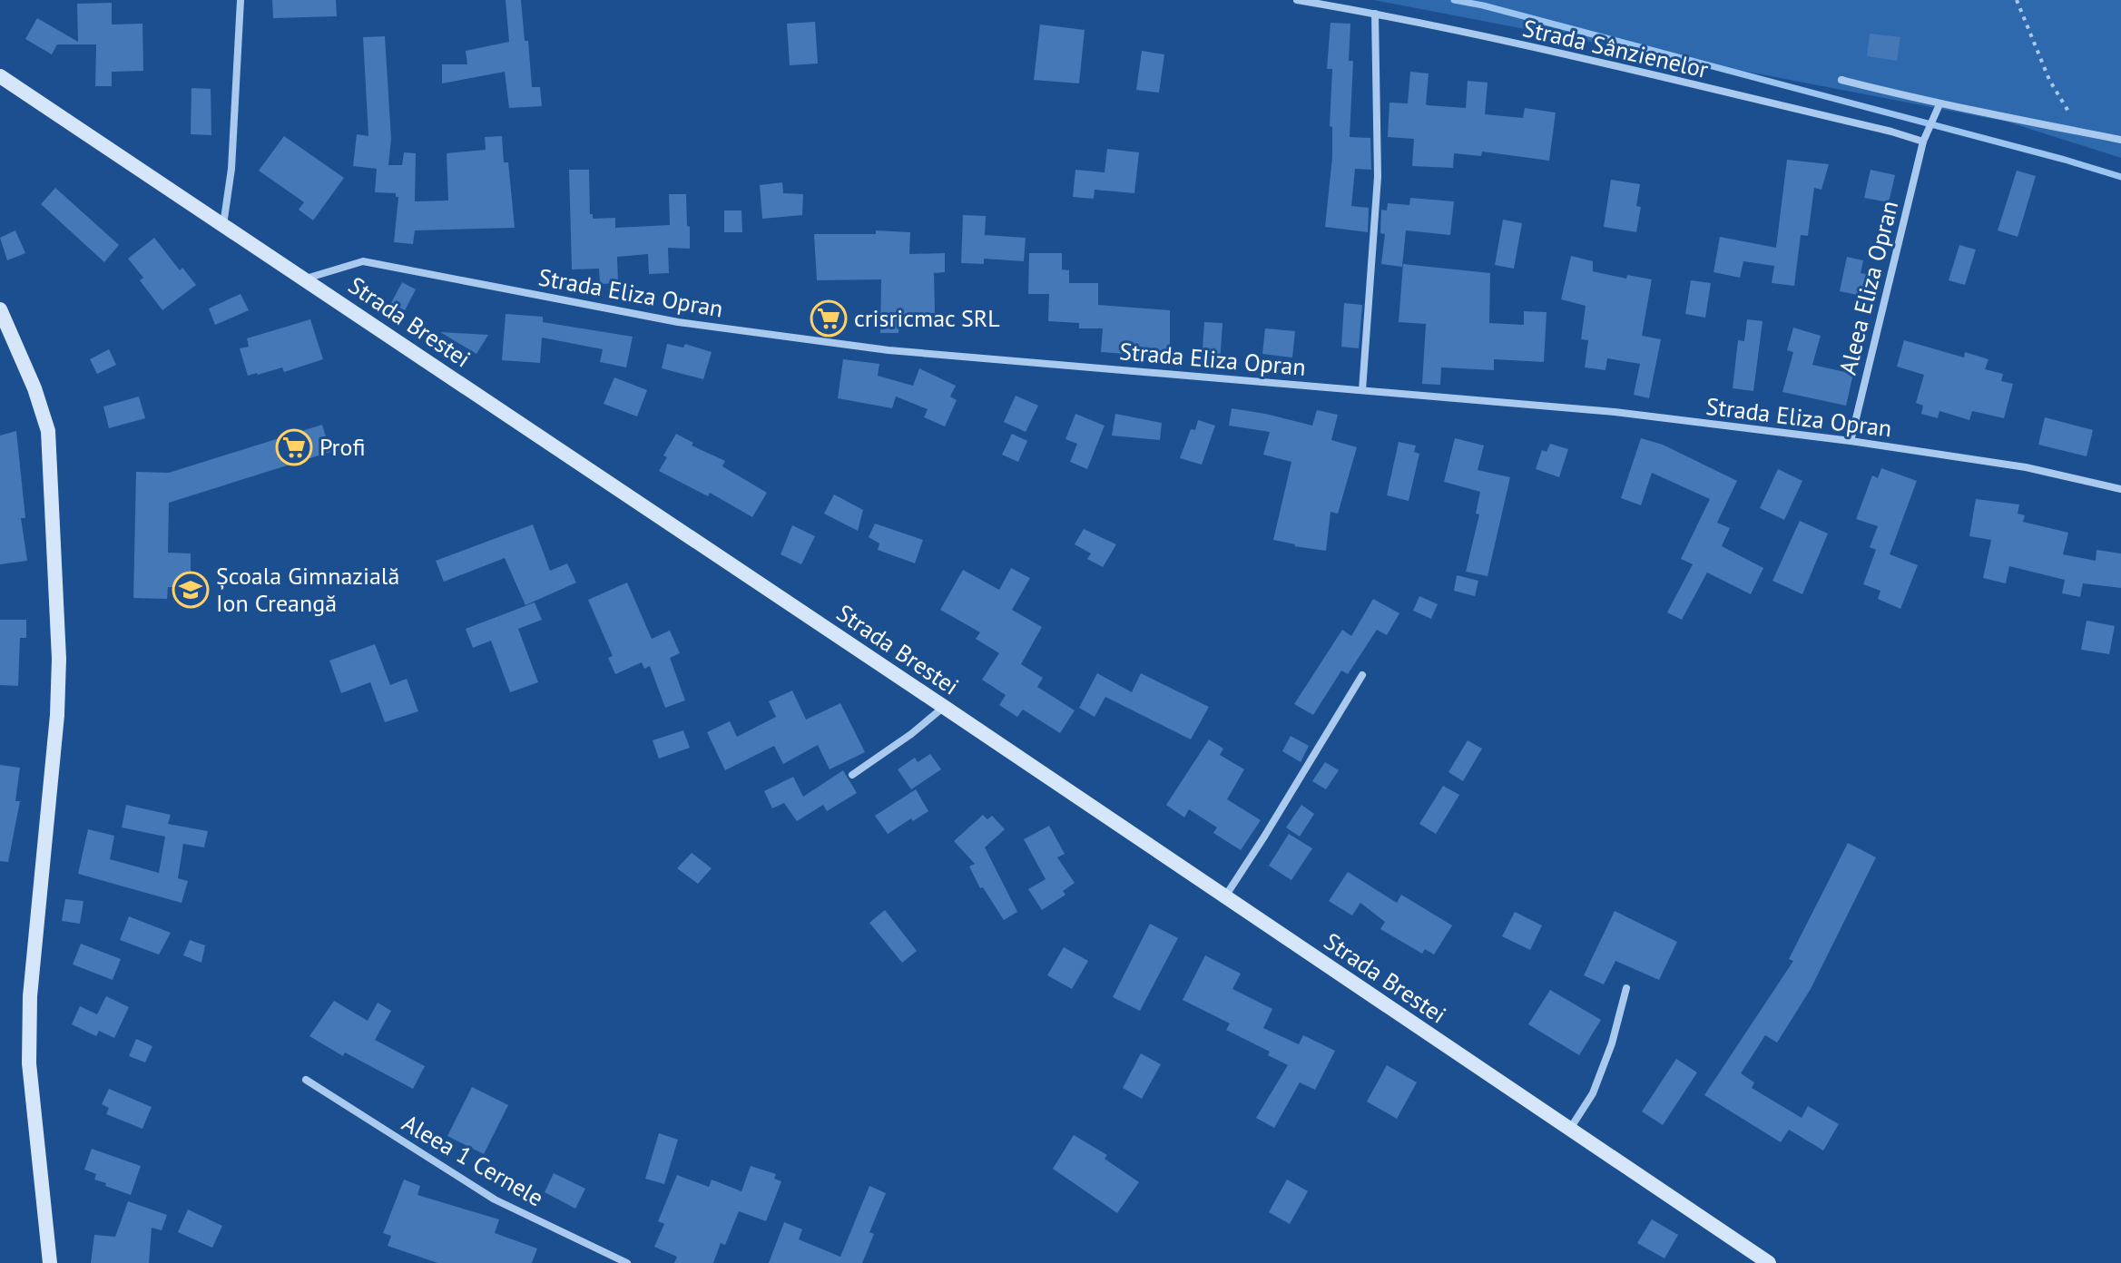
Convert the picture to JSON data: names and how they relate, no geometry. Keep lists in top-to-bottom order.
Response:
{
  "streets": {
    "main road": ["Strada Brestei"],
    "street": [
      "Strada Sânzienelor",
      "Aleea Eliza Opran",
      "Strada Eliza Opran",
      "Aleea 1 Cernele"
    ]
  },
  "crossings": [
    ["Strada Sânzienelor", "Aleea Eliza Opran"],
    ["Aleea Eliza Opran", "Strada Eliza Opran"],
    ["Strada Eliza Opran", "Strada Brestei"]
  ],
  "places": {
    "supermarket": ["crisricmac SRL", "Profi"],
    "school or university": ["Școala Gimnazială Ion Creangă"]
  }
}
